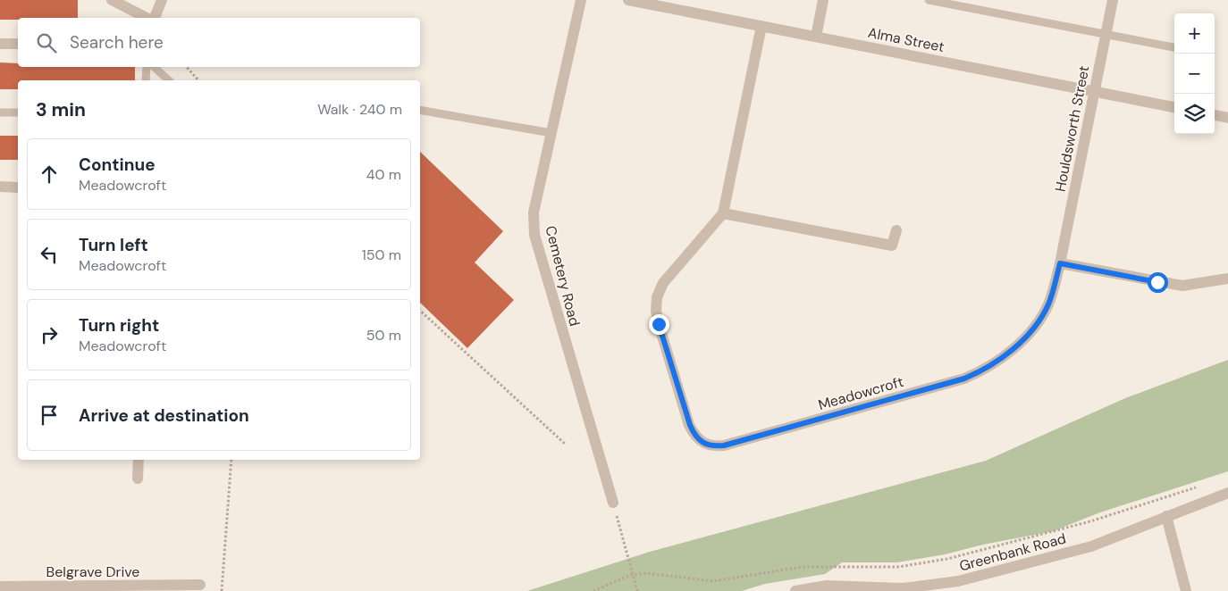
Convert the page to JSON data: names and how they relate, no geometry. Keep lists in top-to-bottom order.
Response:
{
  "streets": {
    "street": [
      "Alma Street",
      "Houldsworth Street",
      "Cemetery Road",
      "Meadowcroft",
      "Greenbank Road",
      "Belgrave Drive"
    ]
  },
  "crossings": [
    ["Alma Street", "Houldsworth Street"],
    ["Alma Street", "Meadowcroft"],
    ["Houldsworth Street", "Meadowcroft"]
  ],
  "page": {
    "map_buttons": ["+", "−"],
    "search": "Search here",
    "heading": ["3 min", "Walk · 240 m"],
    "list": [
      ["Continue", "Meadowcroft", "40 m"],
      ["Turn left", "Meadowcroft", "150 m"],
      ["Turn right", "Meadowcroft", "50 m"],
      "Arrive at destination"
    ]
  }
}
